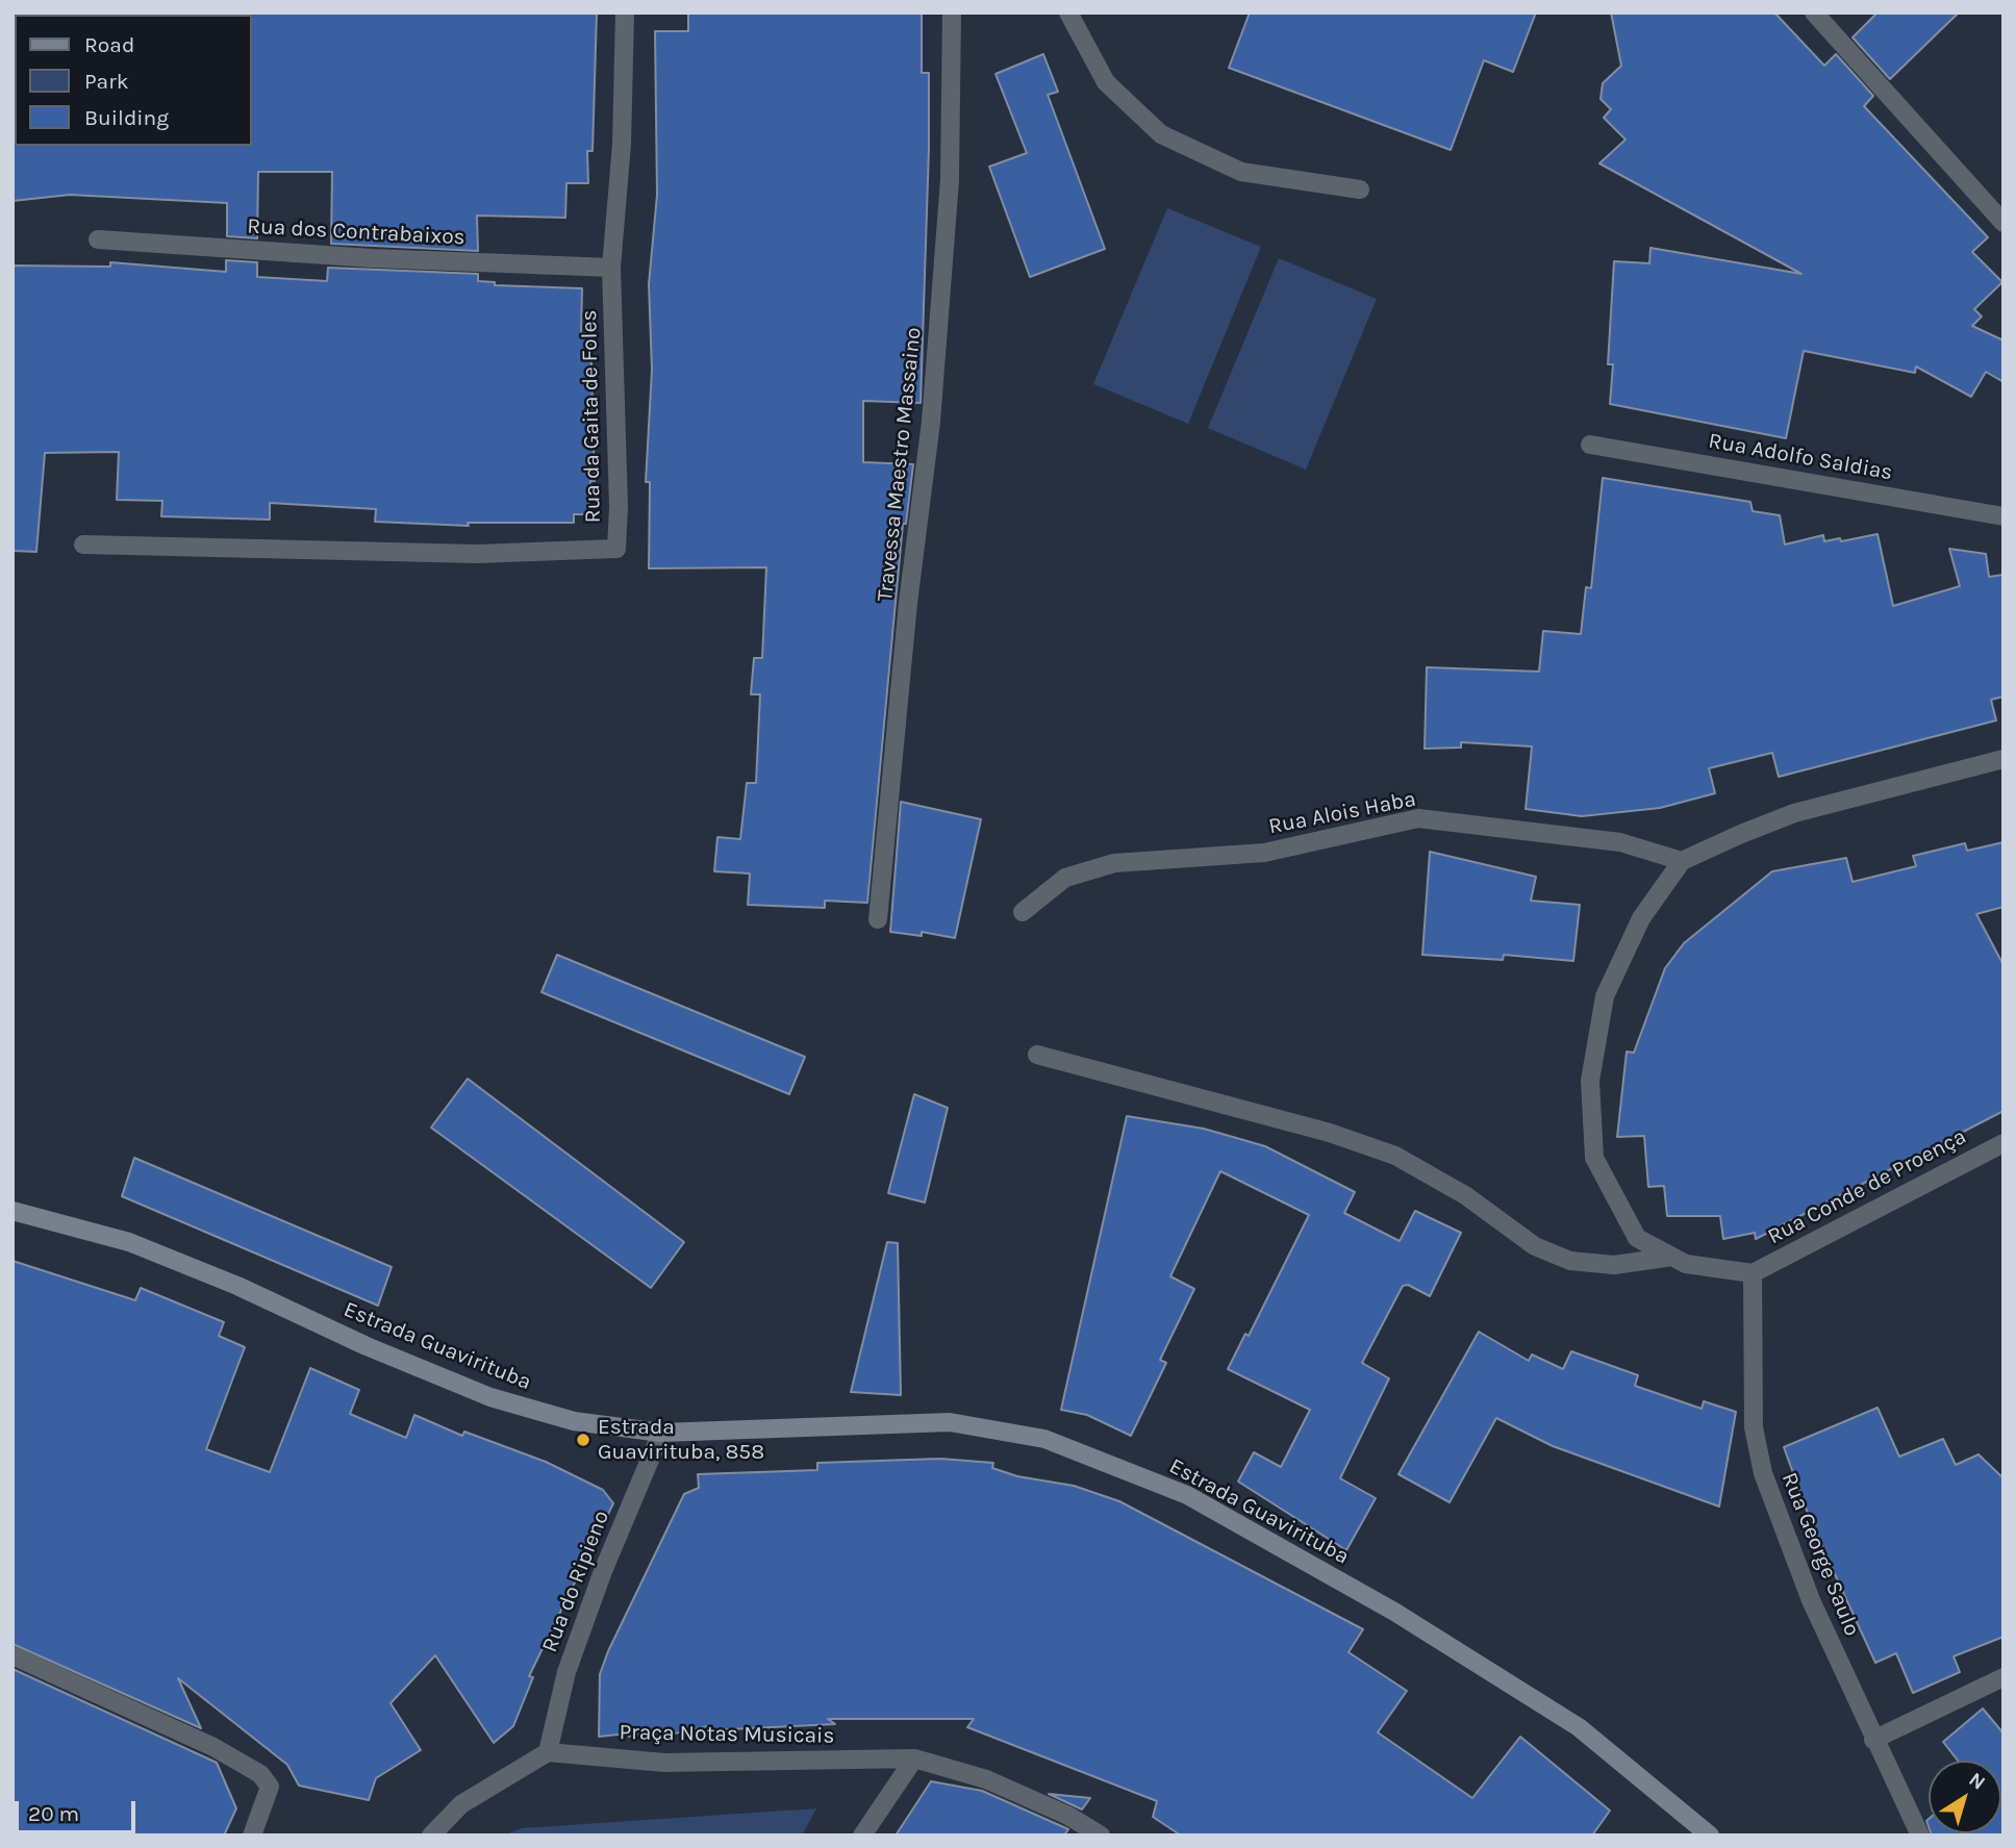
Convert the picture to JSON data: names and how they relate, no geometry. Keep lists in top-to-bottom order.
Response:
{
  "streets": {
    "street": [
      "Rua dos Contrabaixos",
      "Rua da Gaita de Foles",
      "Rua Adolfo Saldias",
      "Travessa Maestro Massaino",
      "Rua Alois Haba",
      "Rua Conde de Proença",
      "Estrada Guavirituba",
      "Rua George Saulo",
      "Rua do Ripieno",
      "Praça Notas Musicais"
    ]
  },
  "crossings": [
    ["Rua dos Contrabaixos", "Rua da Gaita de Foles"],
    ["Rua Conde de Proença", "Rua George Saulo"],
    ["Estrada Guavirituba", "Rua do Ripieno"],
    ["Rua do Ripieno", "Praça Notas Musicais"]
  ],
  "places": ["Estrada Guavirituba, 858"],
  "legend": ["Road", "Park", "Building"],
  "scale_bar": "20 m",
  "north": "top right"
}
